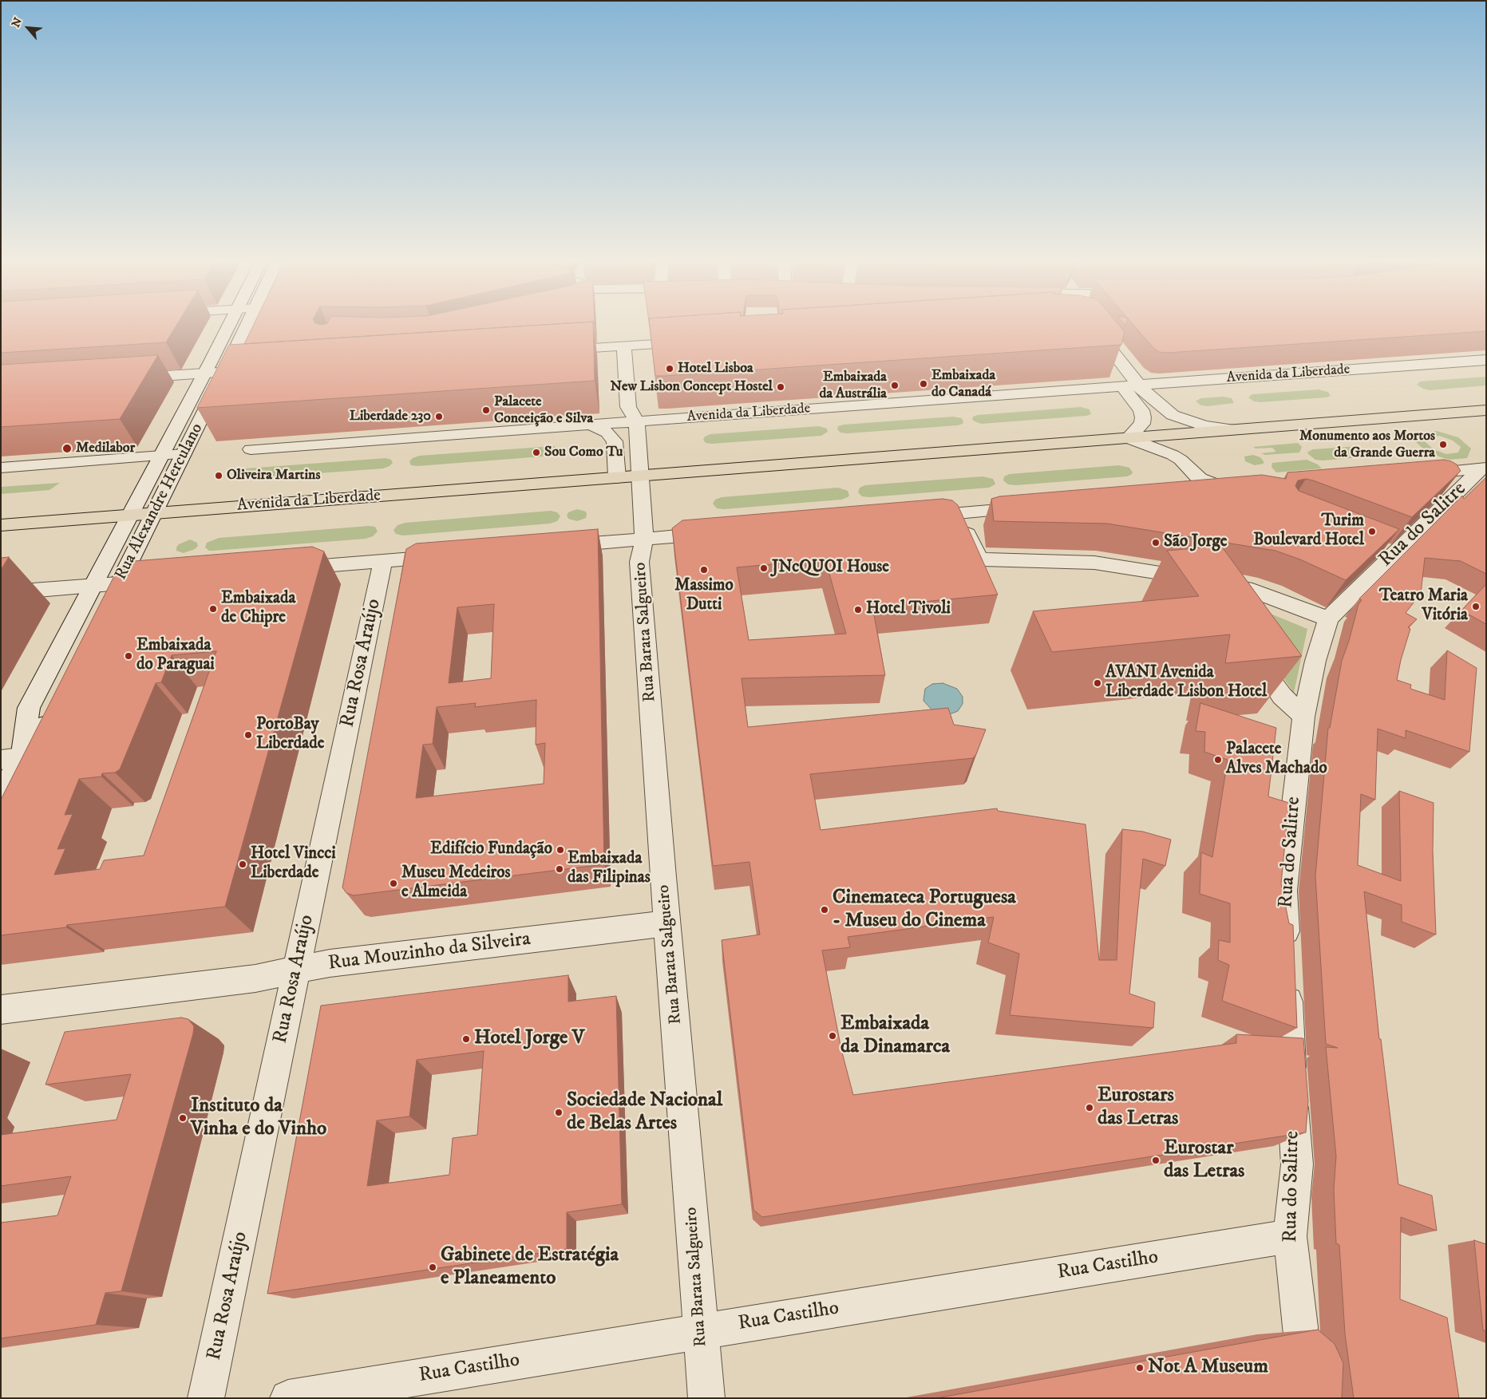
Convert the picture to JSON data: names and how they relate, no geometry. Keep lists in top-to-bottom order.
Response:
{
  "streets": {
    "main road": ["Avenida da Liberdade"],
    "street": [
      "Rua Alexandre Herculano",
      "Rua do Salitre",
      "Rua Barata Salgueiro",
      "Rua Rosa Araújo",
      "Rua Mouzinho da Silveira",
      "Rua Castilho"
    ]
  },
  "crossings": [
    ["Avenida da Liberdade", "Rua Alexandre Herculano"],
    ["Avenida da Liberdade", "Rua Barata Salgueiro"],
    ["Rua do Salitre", "Rua Castilho"],
    ["Rua Barata Salgueiro", "Rua Mouzinho da Silveira"],
    ["Rua Barata Salgueiro", "Rua Castilho"],
    ["Rua Rosa Araújo", "Rua Mouzinho da Silveira"]
  ],
  "places": [
    "Hotel Lisboa",
    "Embaixada do Canadá",
    "Embaixada da Austrália",
    "New Lisbon Concept Hostel",
    "Palacete Conceição e Silva",
    "Liberdade 230",
    "Monumento aos Mortos da Grande Guerra",
    "Medilabor",
    "Sou Como Tu",
    "Oliveira Martins",
    "Turim Boulevard Hotel",
    "São Jorge",
    "JNcQUOI House",
    "Massimo Dutti",
    "Teatro Maria Vitória",
    "Embaixada de Chipre",
    "Hotel Tivoli",
    "Embaixada do Paraguai",
    "AVANI Avenida Liberdade Lisbon Hotel",
    "PortoBay Liberdade",
    "Palacete Alves Machado",
    "Edifício Fundação",
    "Hotel Vincci Liberdade",
    "Embaixada das Filipinas",
    "Museu Medeiros e Almeida",
    "Cinemateca Portuguesa - Museu do Cinema",
    "Embaixada da Dinamarca",
    "Hotel Jorge V",
    "Eurostars das Letras",
    "Sociedade Nacional de Belas Artes",
    "Instituto da Vinha e do Vinho",
    "Eurostar das Letras",
    "Gabinete de Estratégia e Planeamento",
    "Not A Museum"
  ],
  "north": "top left"
}
